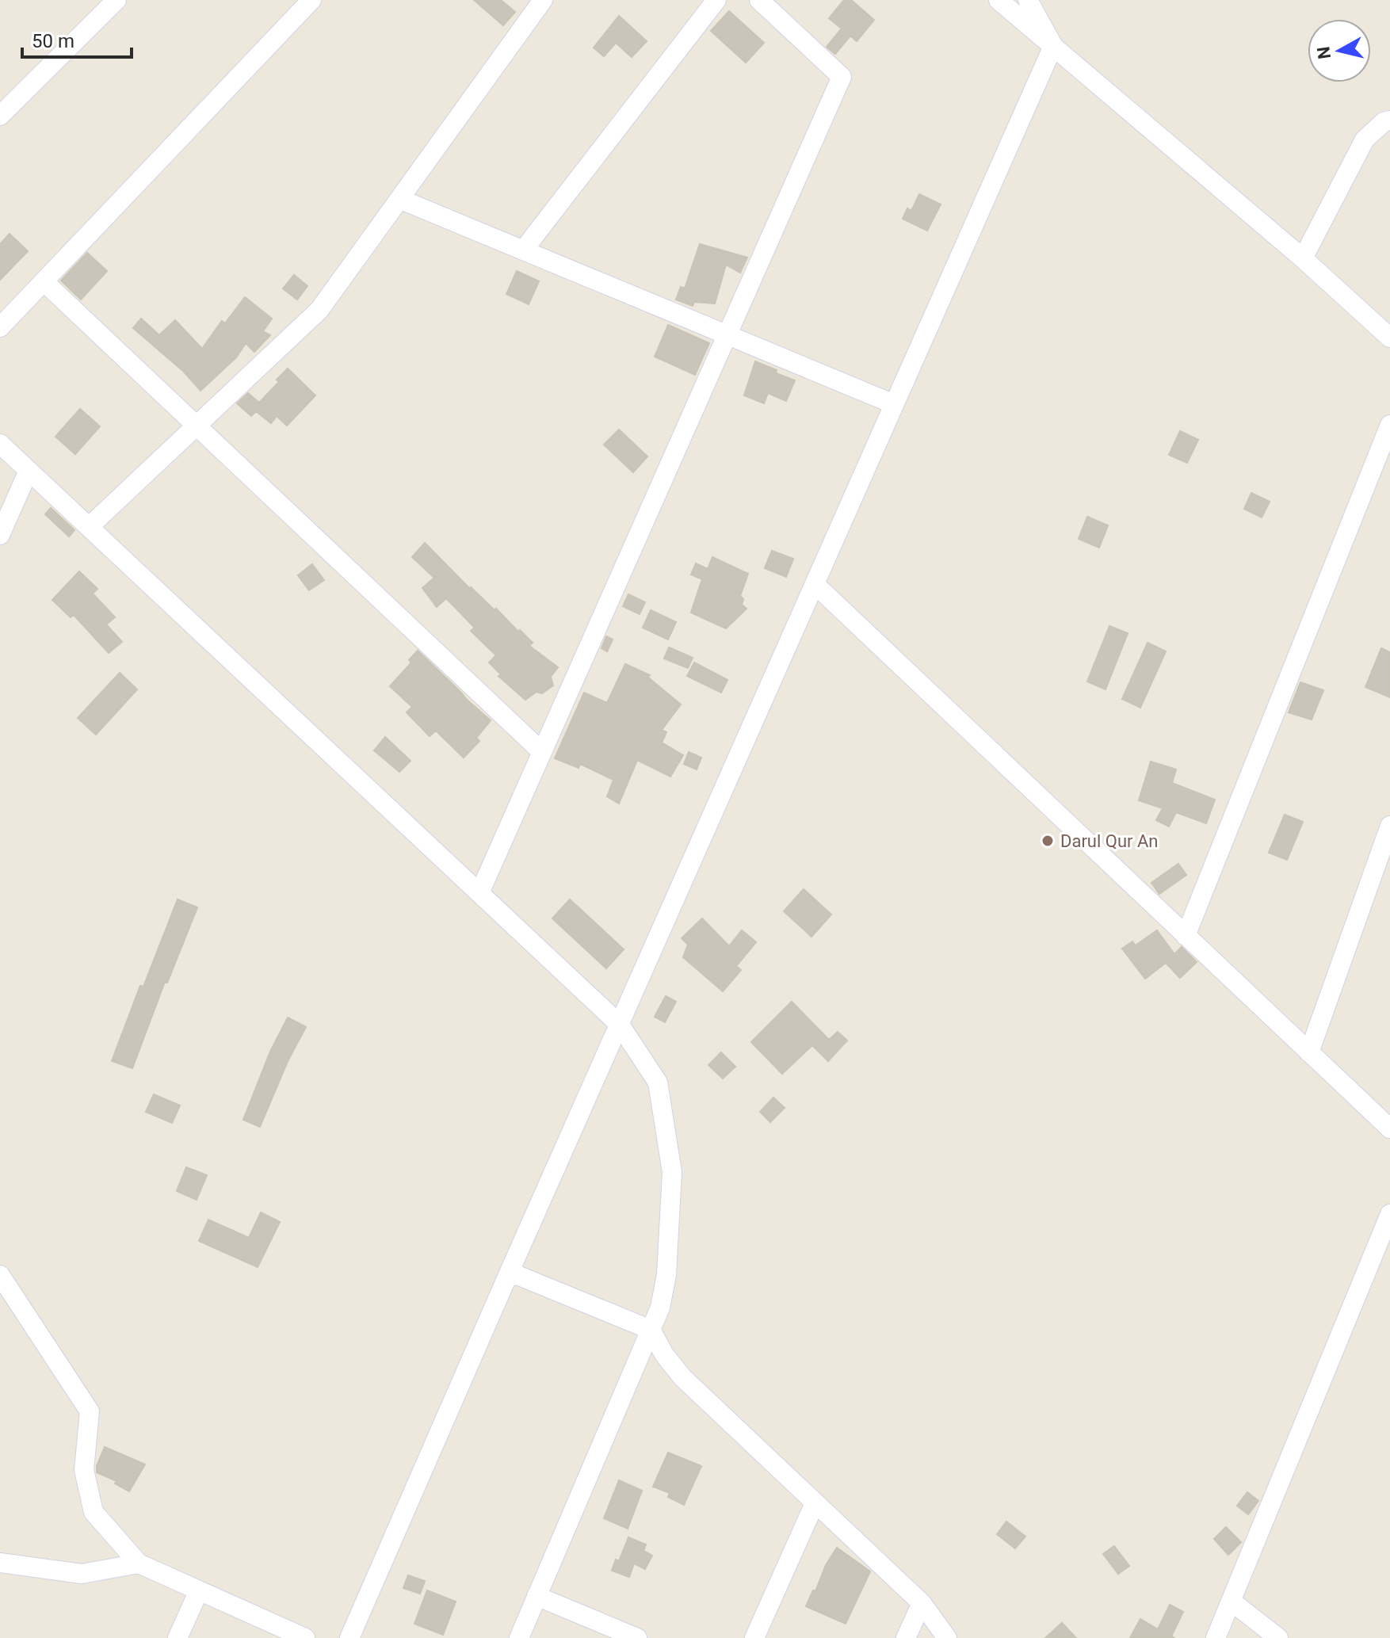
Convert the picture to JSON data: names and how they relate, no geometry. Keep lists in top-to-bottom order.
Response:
{
  "places": ["Darul Qur An"],
  "scale_bar": "50 m",
  "north": "left"
}
